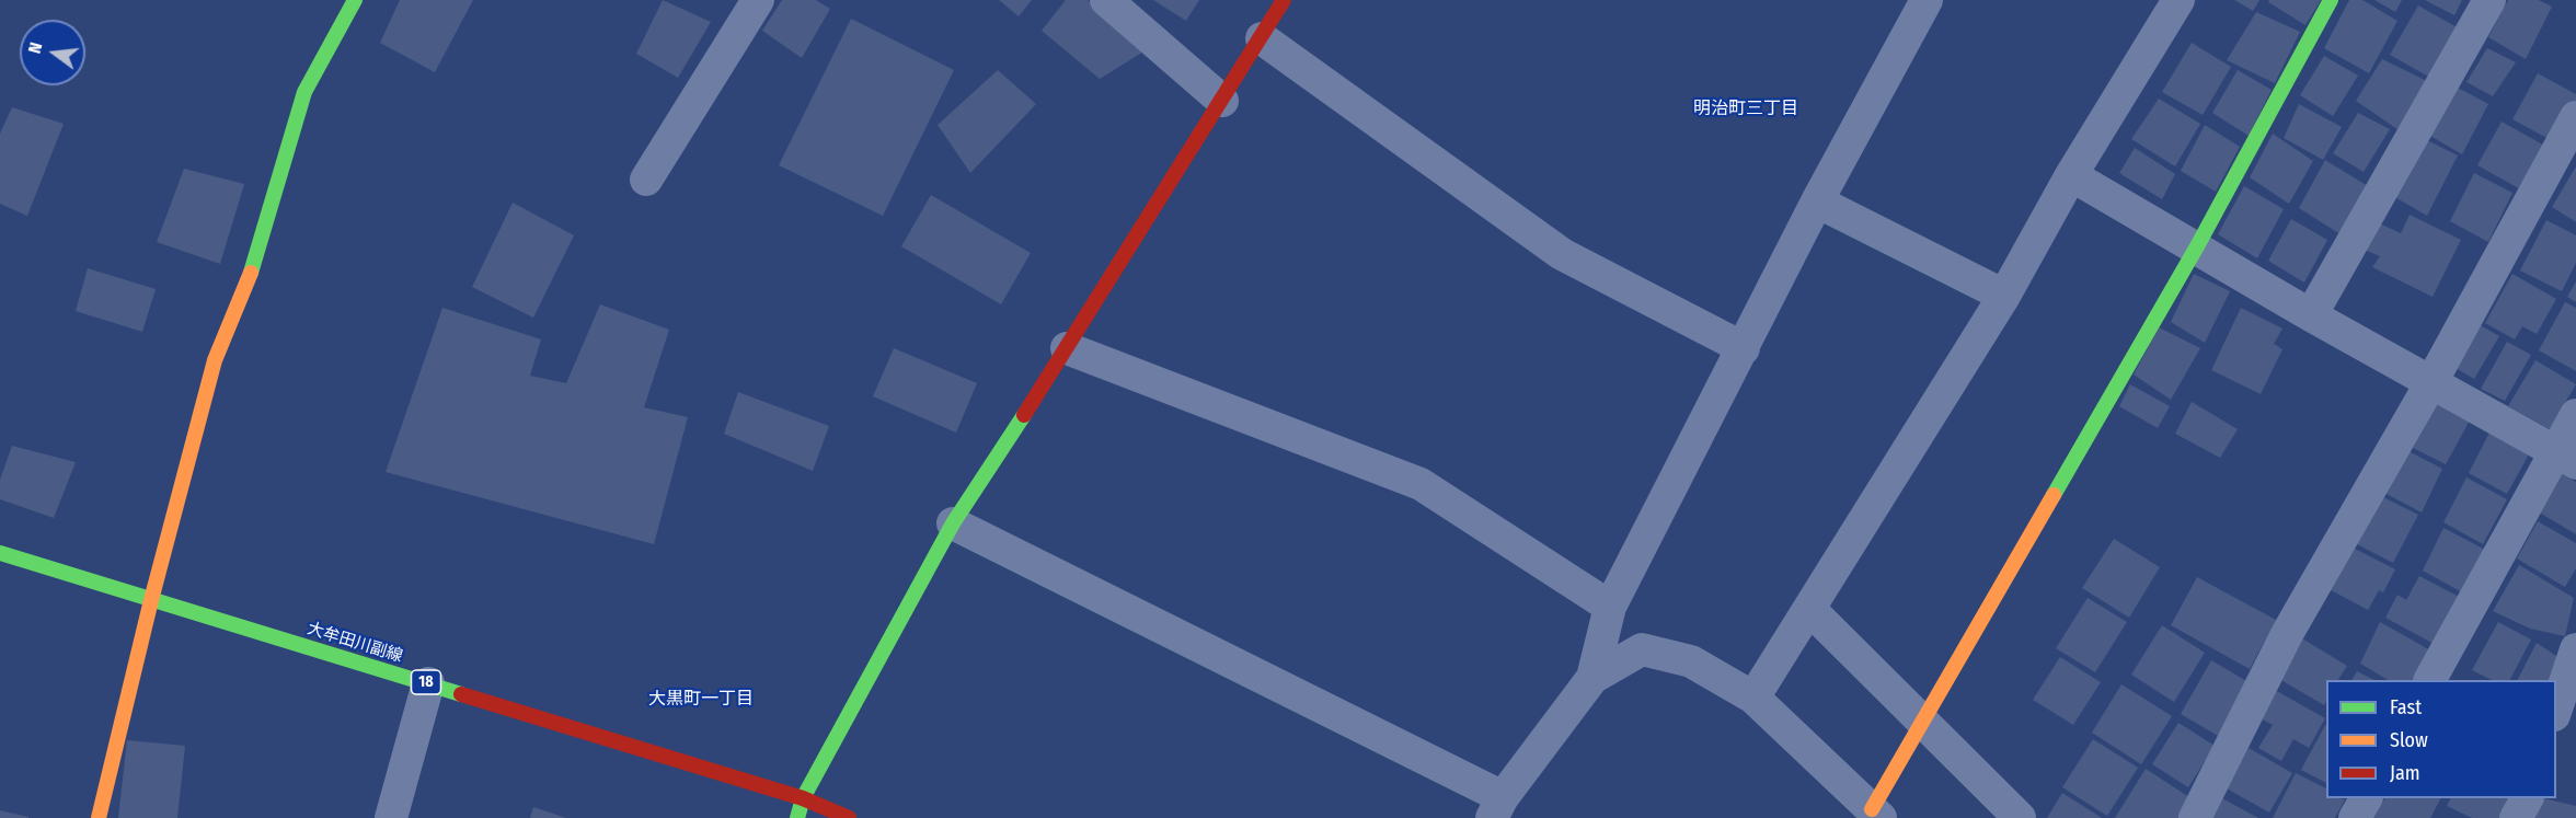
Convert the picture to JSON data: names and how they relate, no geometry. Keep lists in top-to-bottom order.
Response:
{
  "streets": {
    "street": ["大牟田川副線", "18"]
  },
  "districts": ["明治町三丁目", "大黒町一丁目"],
  "legend": ["Fast", "Slow", "Jam"],
  "north": "left"
}
